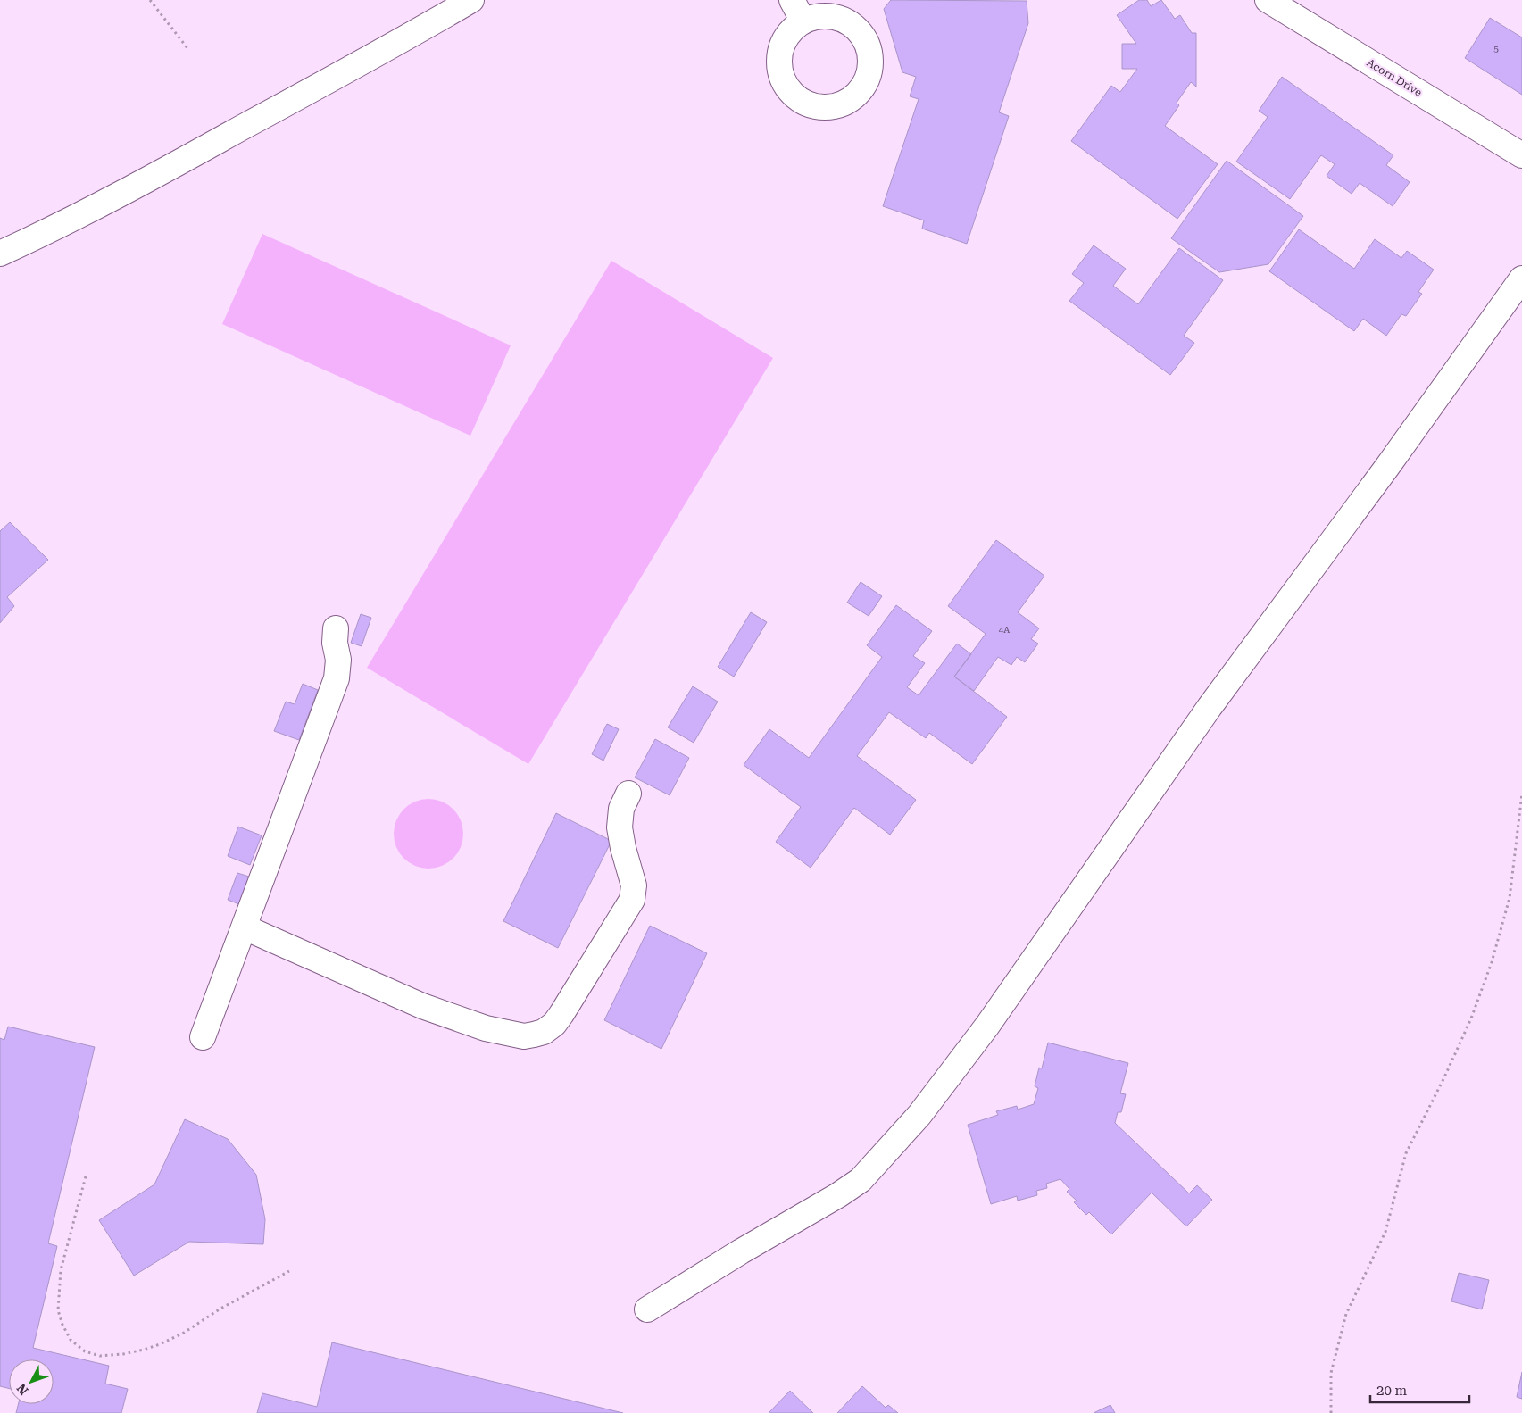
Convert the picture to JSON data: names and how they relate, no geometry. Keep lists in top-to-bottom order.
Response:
{
  "streets": {
    "street": ["Acorn Drive"]
  },
  "house_numbers": ["5", "4A"],
  "scale_bar": "20 m",
  "north": "bottom left"
}
